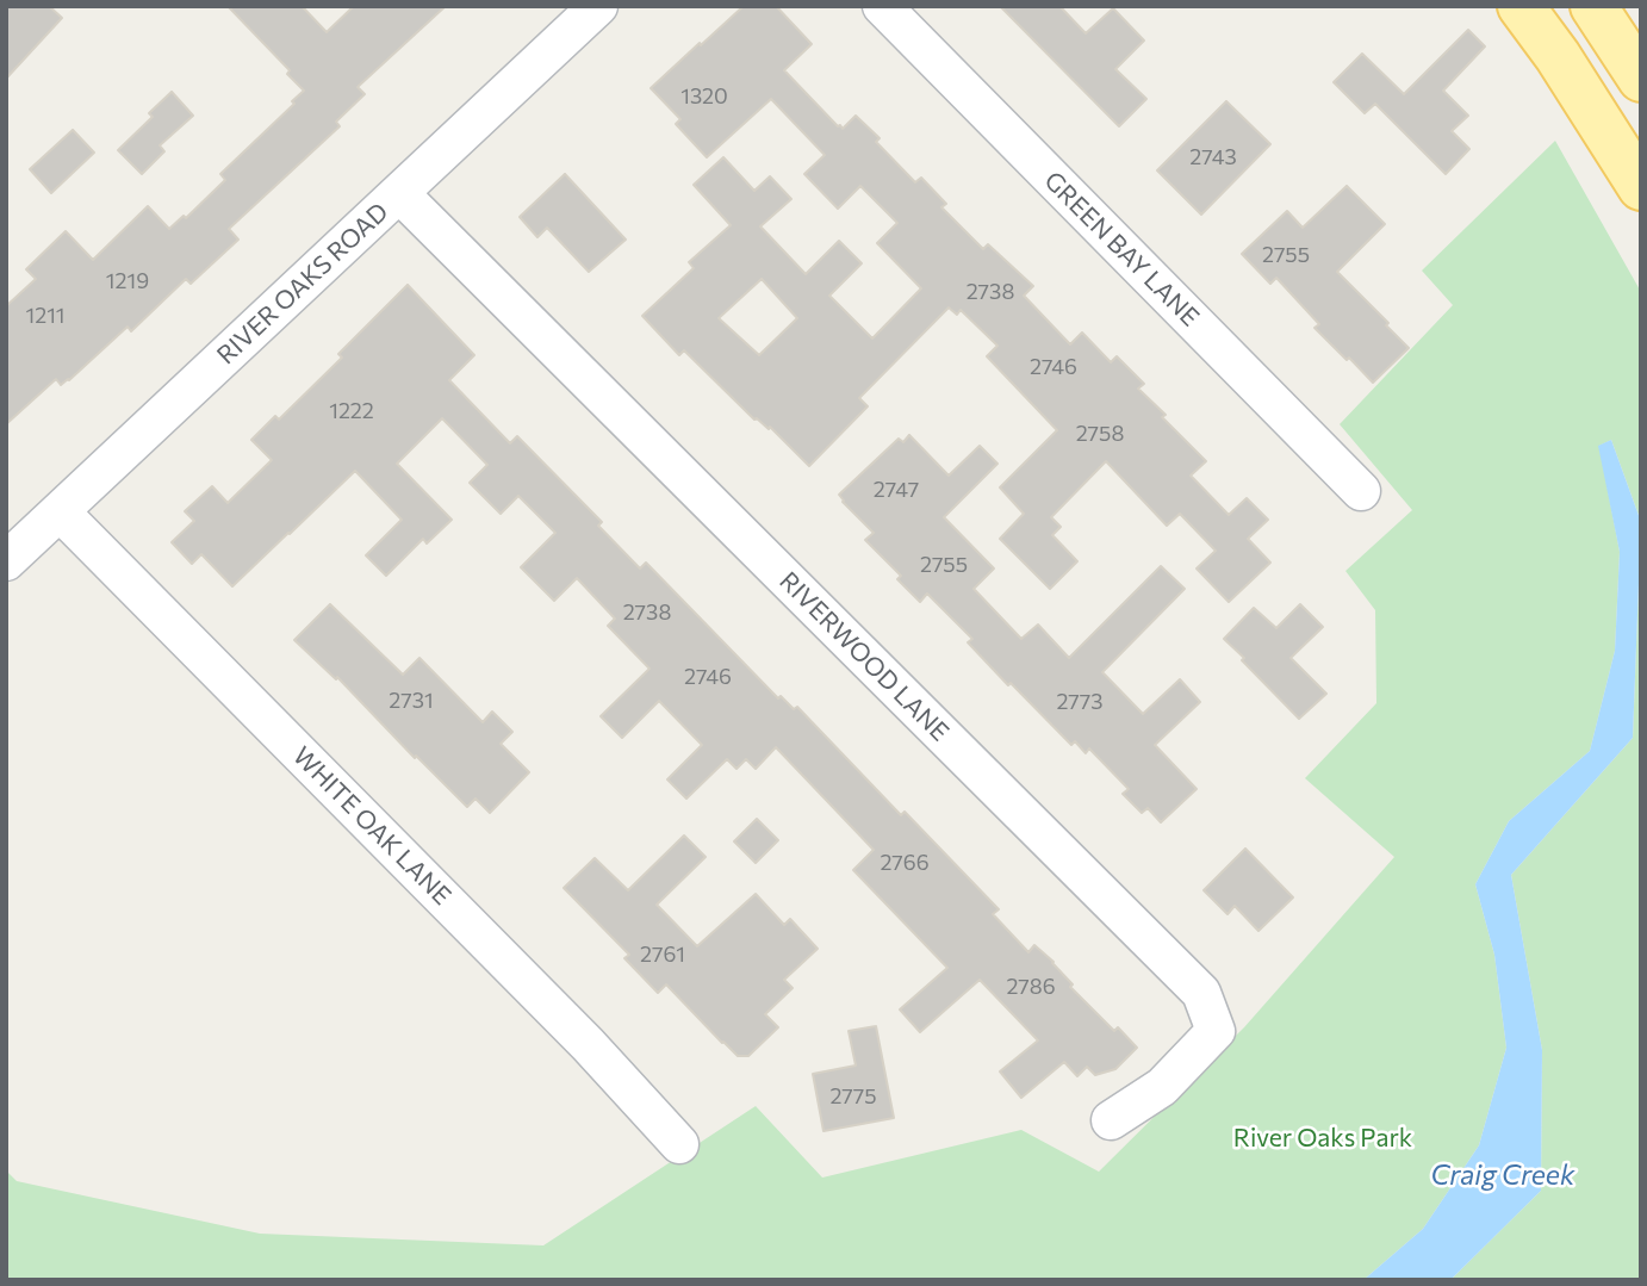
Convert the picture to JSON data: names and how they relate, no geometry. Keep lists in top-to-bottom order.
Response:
{
  "streets": {
    "street": [
      "GREEN BAY LANE",
      "RIVER OAKS ROAD",
      "RIVERWOOD LANE",
      "WHITE OAK LANE"
    ]
  },
  "crossings": [
    ["RIVER OAKS ROAD", "RIVERWOOD LANE"],
    ["RIVER OAKS ROAD", "WHITE OAK LANE"]
  ],
  "water": ["Craig Creek"],
  "parks": ["River Oaks Park"],
  "house_numbers": [
    "1320",
    "2743",
    "2755",
    "1219",
    "2738",
    "1211",
    "2746",
    "1222",
    "2758",
    "2747",
    "2755",
    "2738",
    "2746",
    "2731",
    "2773",
    "2766",
    "2761",
    "2786",
    "2775"
  ]
}
